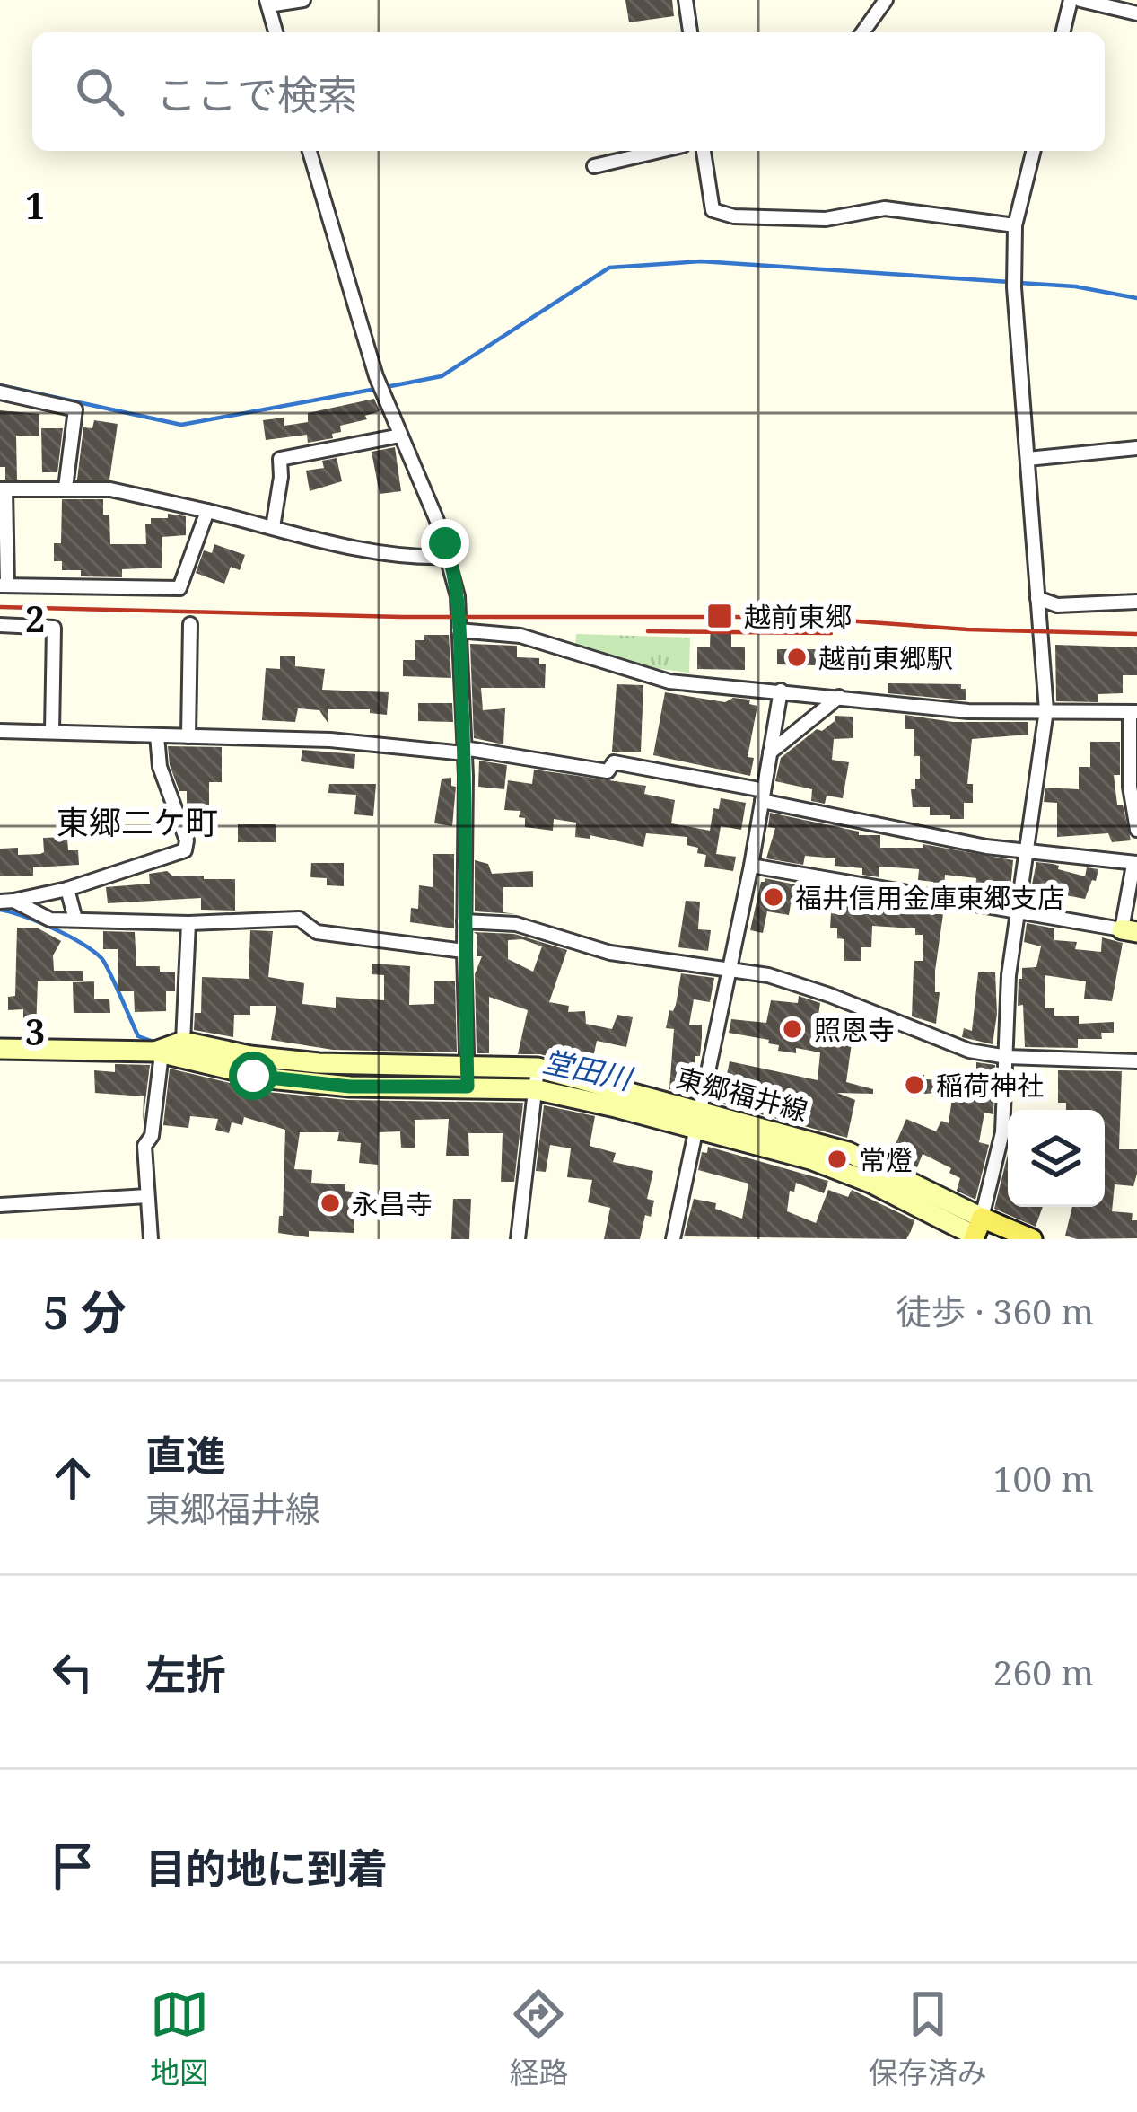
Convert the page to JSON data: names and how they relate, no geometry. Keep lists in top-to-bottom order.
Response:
{
  "streets": {
    "main road": ["東郷福井線"]
  },
  "districts": ["東郷二ケ町"],
  "water": ["堂田川"],
  "places": {
    "transit": ["越前東郷"],
    "other": [
      "越前東郷駅",
      "福井信用金庫東郷支店",
      "照恩寺",
      "稲荷神社",
      "常燈",
      "永昌寺"
    ]
  },
  "page": {
    "search": "ここで検索",
    "heading": ["5 分", "徒歩 · 360 m"],
    "list": [
      ["直進", "東郷福井線", "100 m"],
      ["左折", "260 m"],
      "目的地に到着"
    ],
    "nav": ["地図", "経路", "保存済み"]
  },
  "grid": {
    "rows": ["1", "2", "3"]
  }
}
